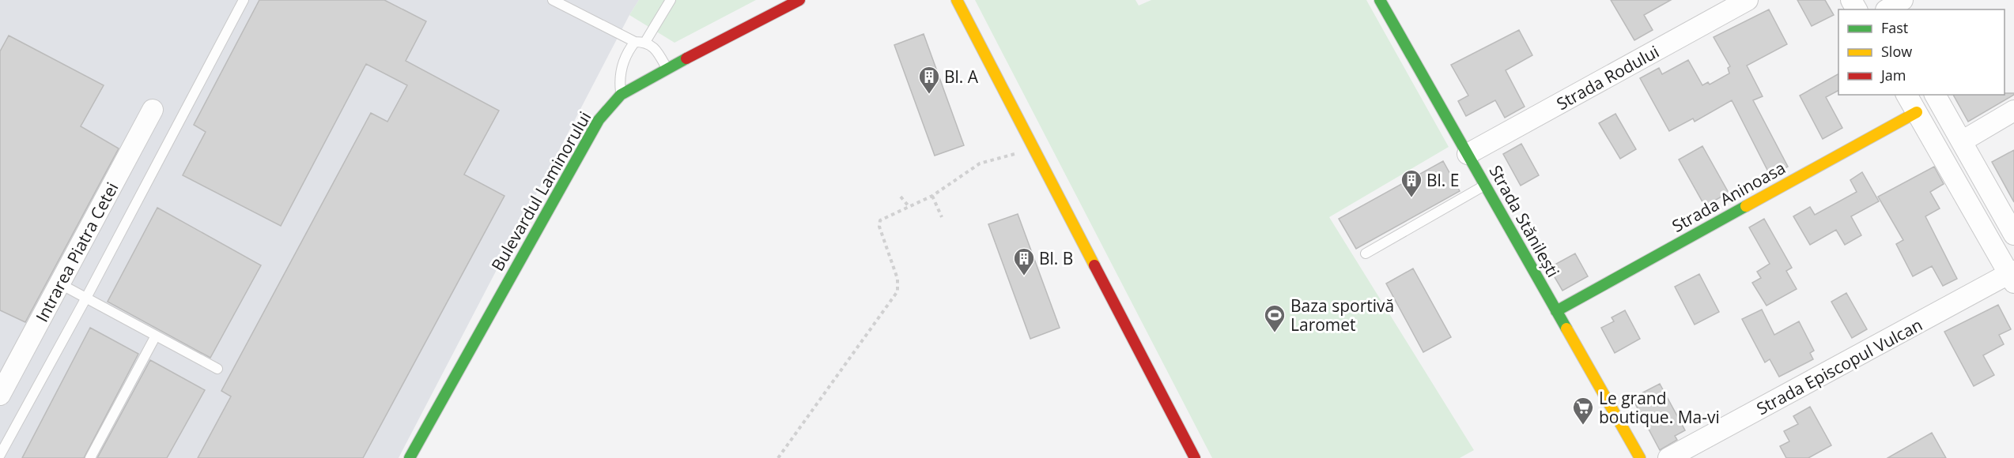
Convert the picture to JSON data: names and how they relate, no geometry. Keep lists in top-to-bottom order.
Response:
{
  "streets": {
    "street": [
      "Strada Rodului",
      "Bulevardul Laminorului",
      "Strada Aninoasa",
      "Strada Stănilești",
      "Intrarea Piatra Cetei",
      "Strada Episcopul Vulcan"
    ]
  },
  "crossings": [
    ["Strada Rodului", "Strada Stănilești"],
    ["Strada Aninoasa", "Strada Stănilești"]
  ],
  "places": {
    "building": ["Bl. A", "Bl. E", "Bl. B"],
    "sports": ["Baza sportivă Laromet"],
    "supermarket": ["Le grand boutique. Ma-vi"]
  },
  "legend": ["Fast", "Slow", "Jam"]
}
